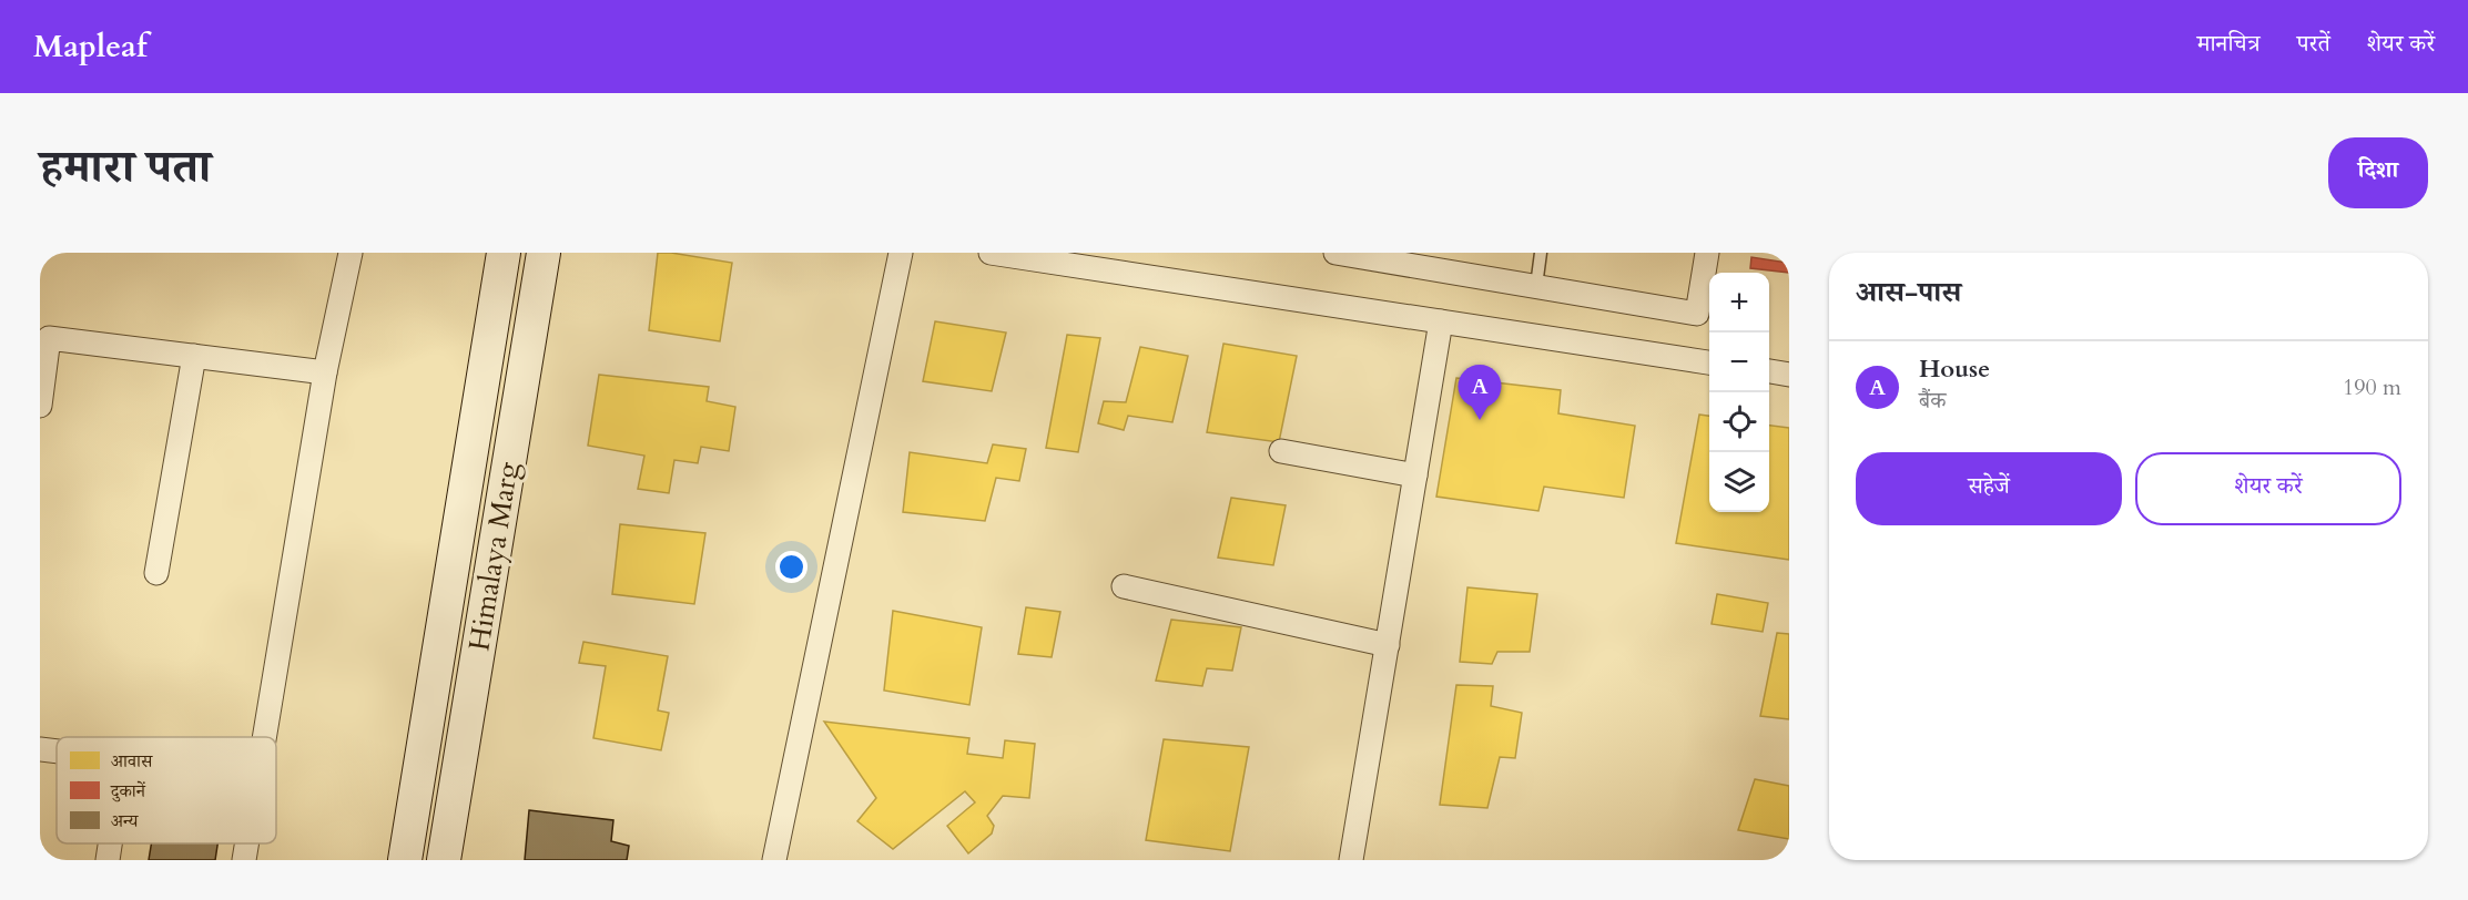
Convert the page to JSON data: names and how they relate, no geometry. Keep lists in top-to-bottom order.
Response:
{
  "streets": {
    "main road": ["Himalaya Marg"]
  },
  "legend": ["आवास", "दुकानें", "अन्य"],
  "page": {
    "header": "Mapleaf",
    "nav": ["मानचित्र", "परतें", "शेयर करें"],
    "title": "हमारा पता",
    "buttons": [
      "दिशा",
      ["सहेजें", "शेयर करें"]
    ],
    "heading": "आस-पास",
    "map_buttons": ["+", "−"],
    "list": [
      {
        "mark": "A",
        "name": "House",
        "note": "बैंक",
        "value": "190 m"
      }
    ],
    "pins": "A"
  }
}
